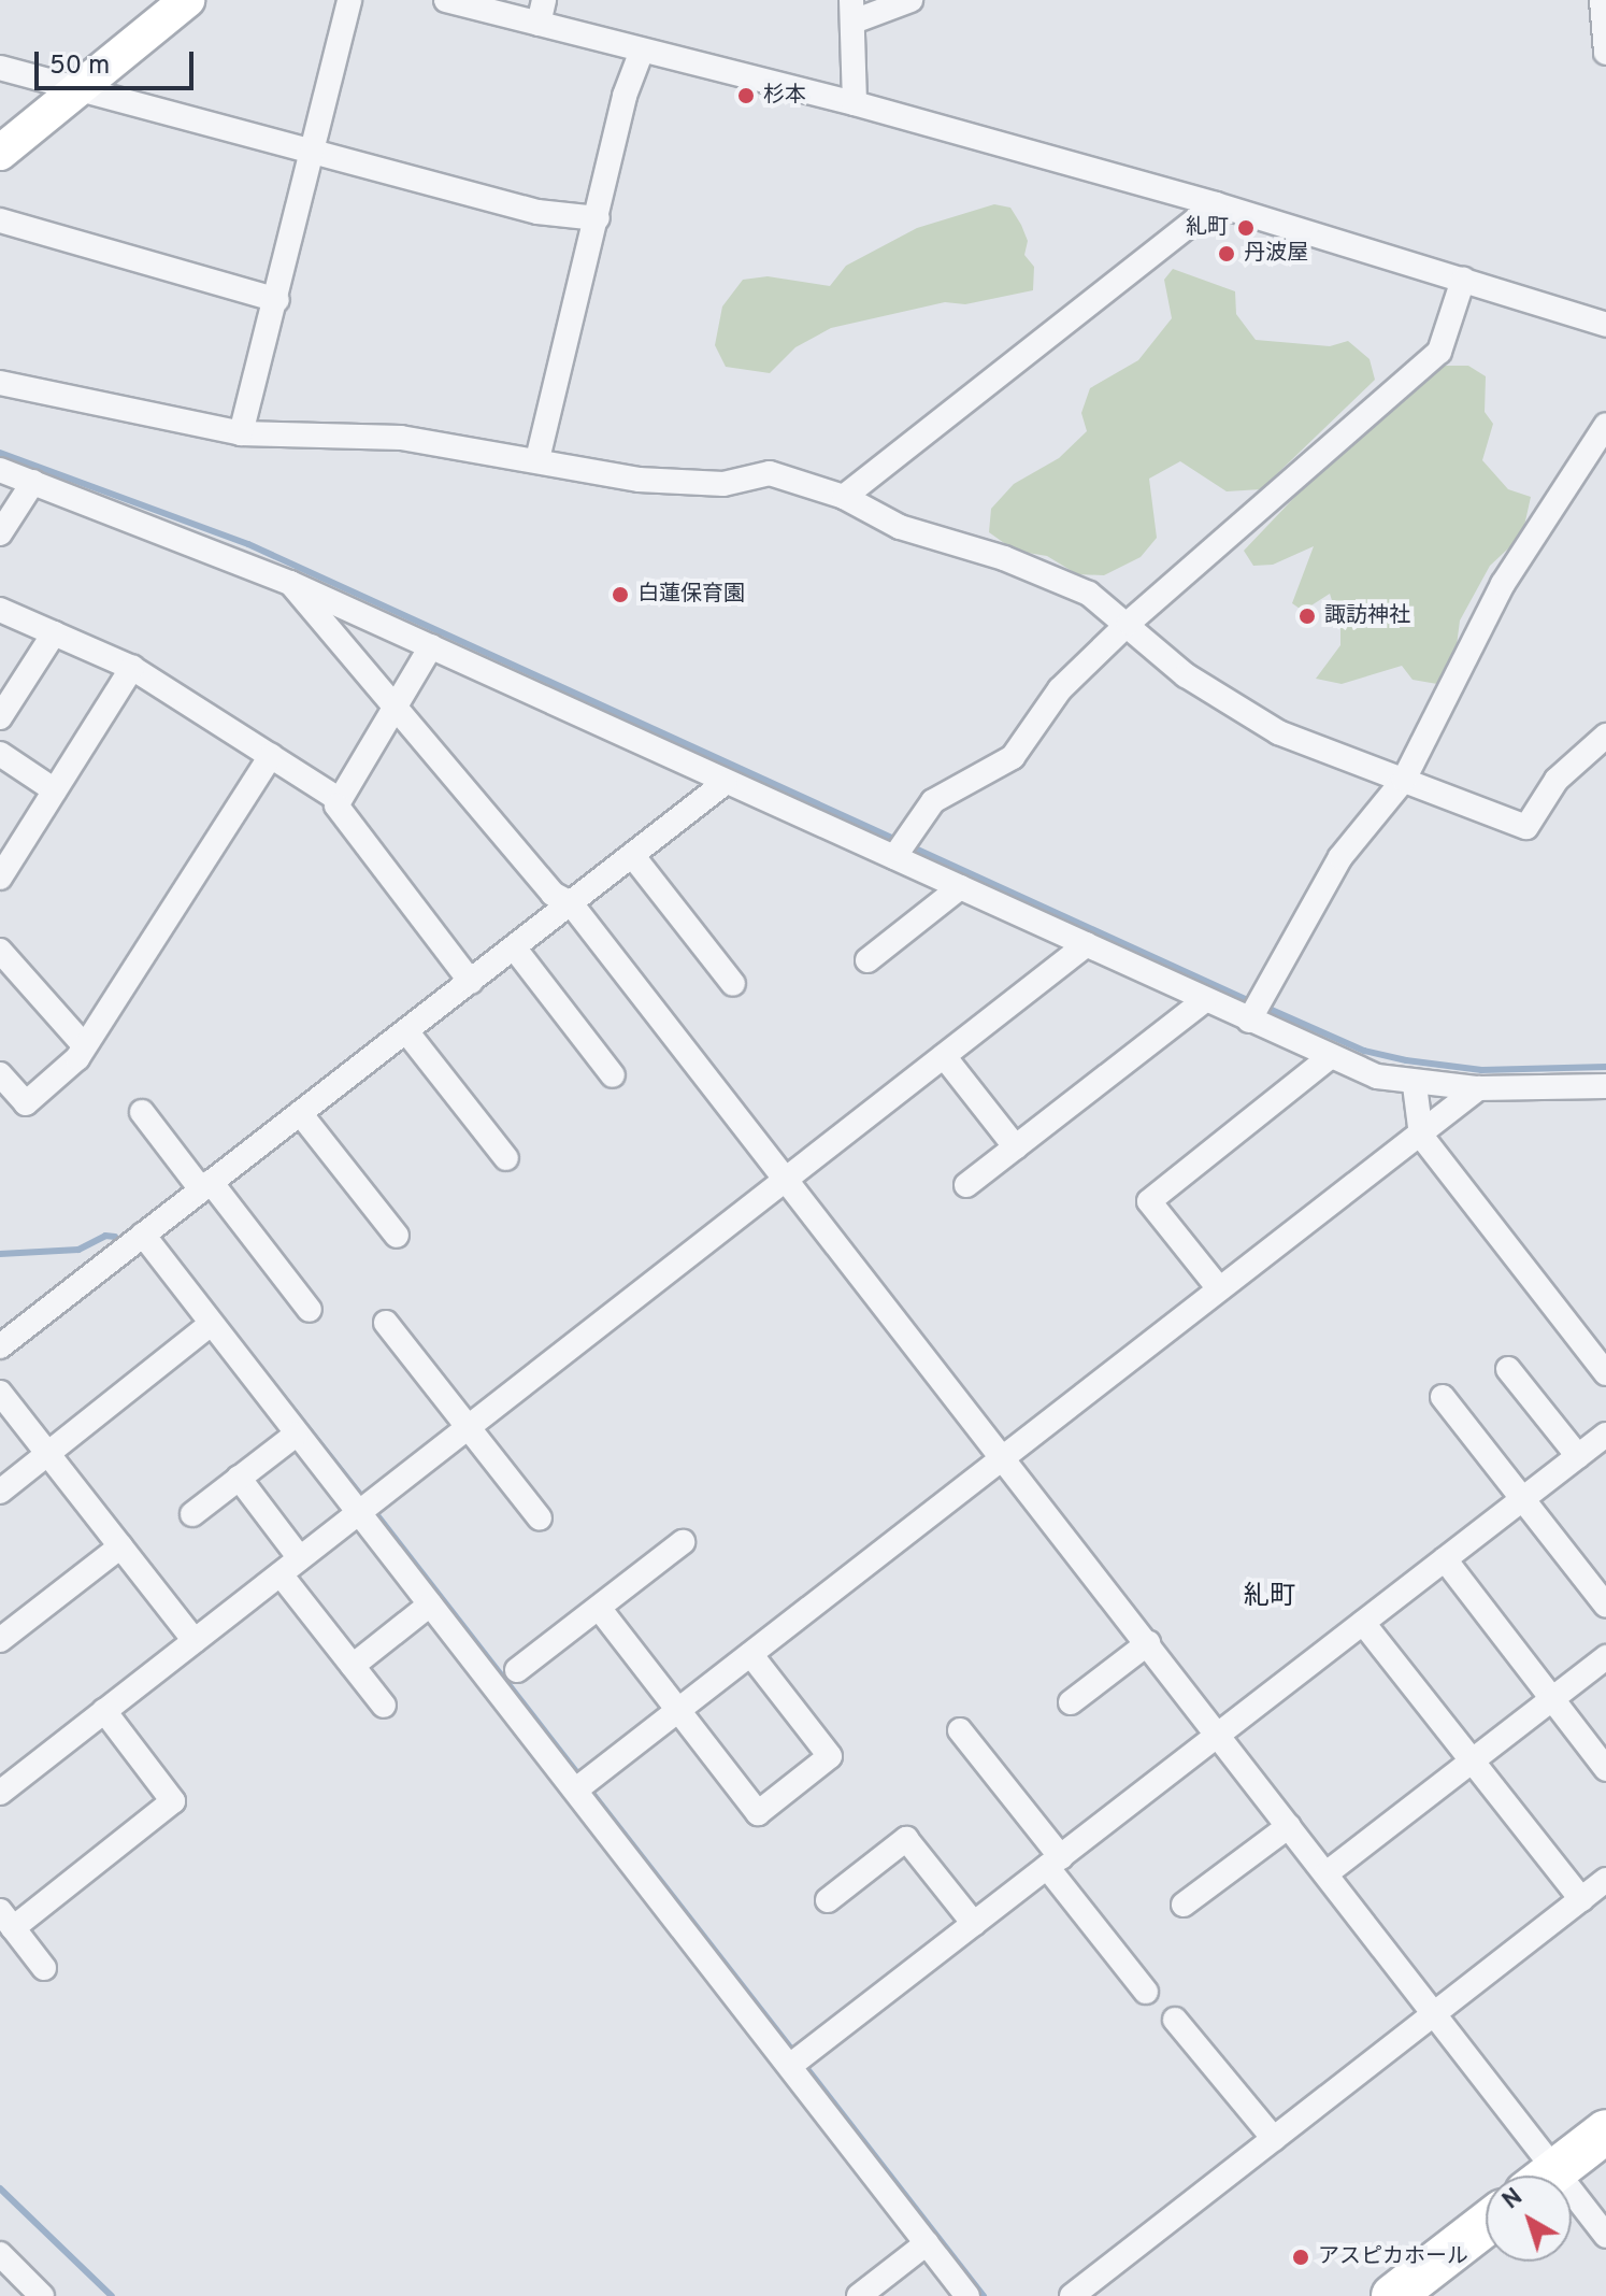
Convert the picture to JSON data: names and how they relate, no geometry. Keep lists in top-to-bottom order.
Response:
{
  "districts": ["糺町"],
  "places": [
    "杉本",
    "糺町",
    "丹波屋",
    "白蓮保育園",
    "諏訪神社",
    "アスピカホール"
  ],
  "scale_bar": "50 m",
  "north": "top left"
}
